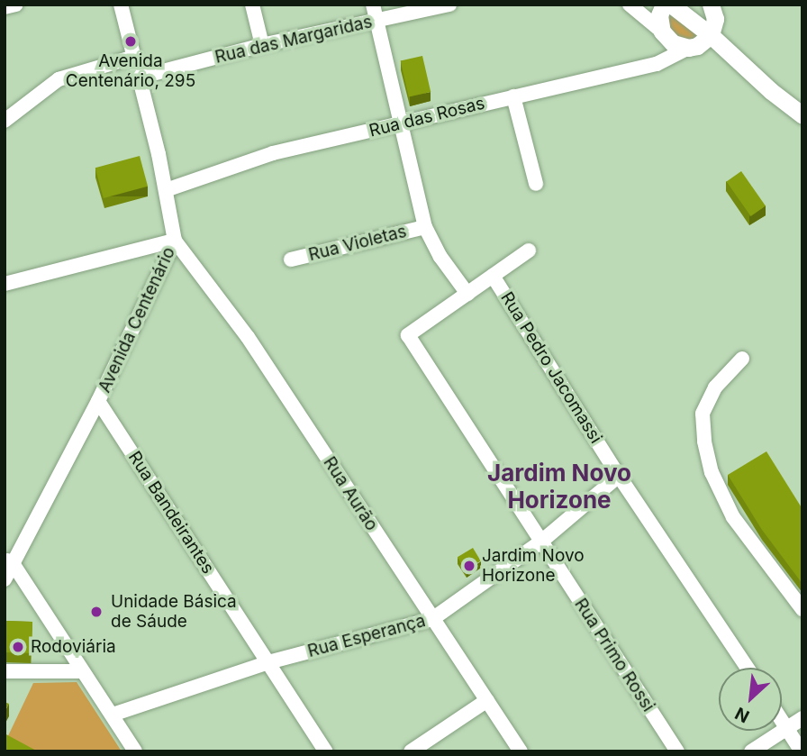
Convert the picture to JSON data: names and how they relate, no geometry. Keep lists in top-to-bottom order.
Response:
{
  "streets": {
    "street": [
      "Rua das Margaridas",
      "Rua das Rosas",
      "Rua Violetas",
      "Avenida Centenário",
      "Rua Pedro Jacomassi",
      "Rua Aurão",
      "Rua Bandeirantes",
      "Rua Esperança",
      "Rua Primo Rossi"
    ]
  },
  "crossings": [
    ["Rua das Margaridas", "Avenida Centenário"],
    ["Rua das Rosas", "Avenida Centenário"],
    ["Avenida Centenário", "Rua Aurão"],
    ["Avenida Centenário", "Rua Bandeirantes"],
    ["Rua Pedro Jacomassi", "Rua Esperança"],
    ["Rua Aurão", "Rua Esperança"],
    ["Rua Bandeirantes", "Rua Esperança"],
    ["Rua Esperança", "Rua Primo Rossi"]
  ],
  "districts": ["Jardim Novo Horizone"],
  "places": [
    "Avenida Centenário, 295",
    "Jardim Novo Horizone",
    "Unidade Básica de Sáude",
    "Rodoviária"
  ],
  "north": "bottom left"
}
